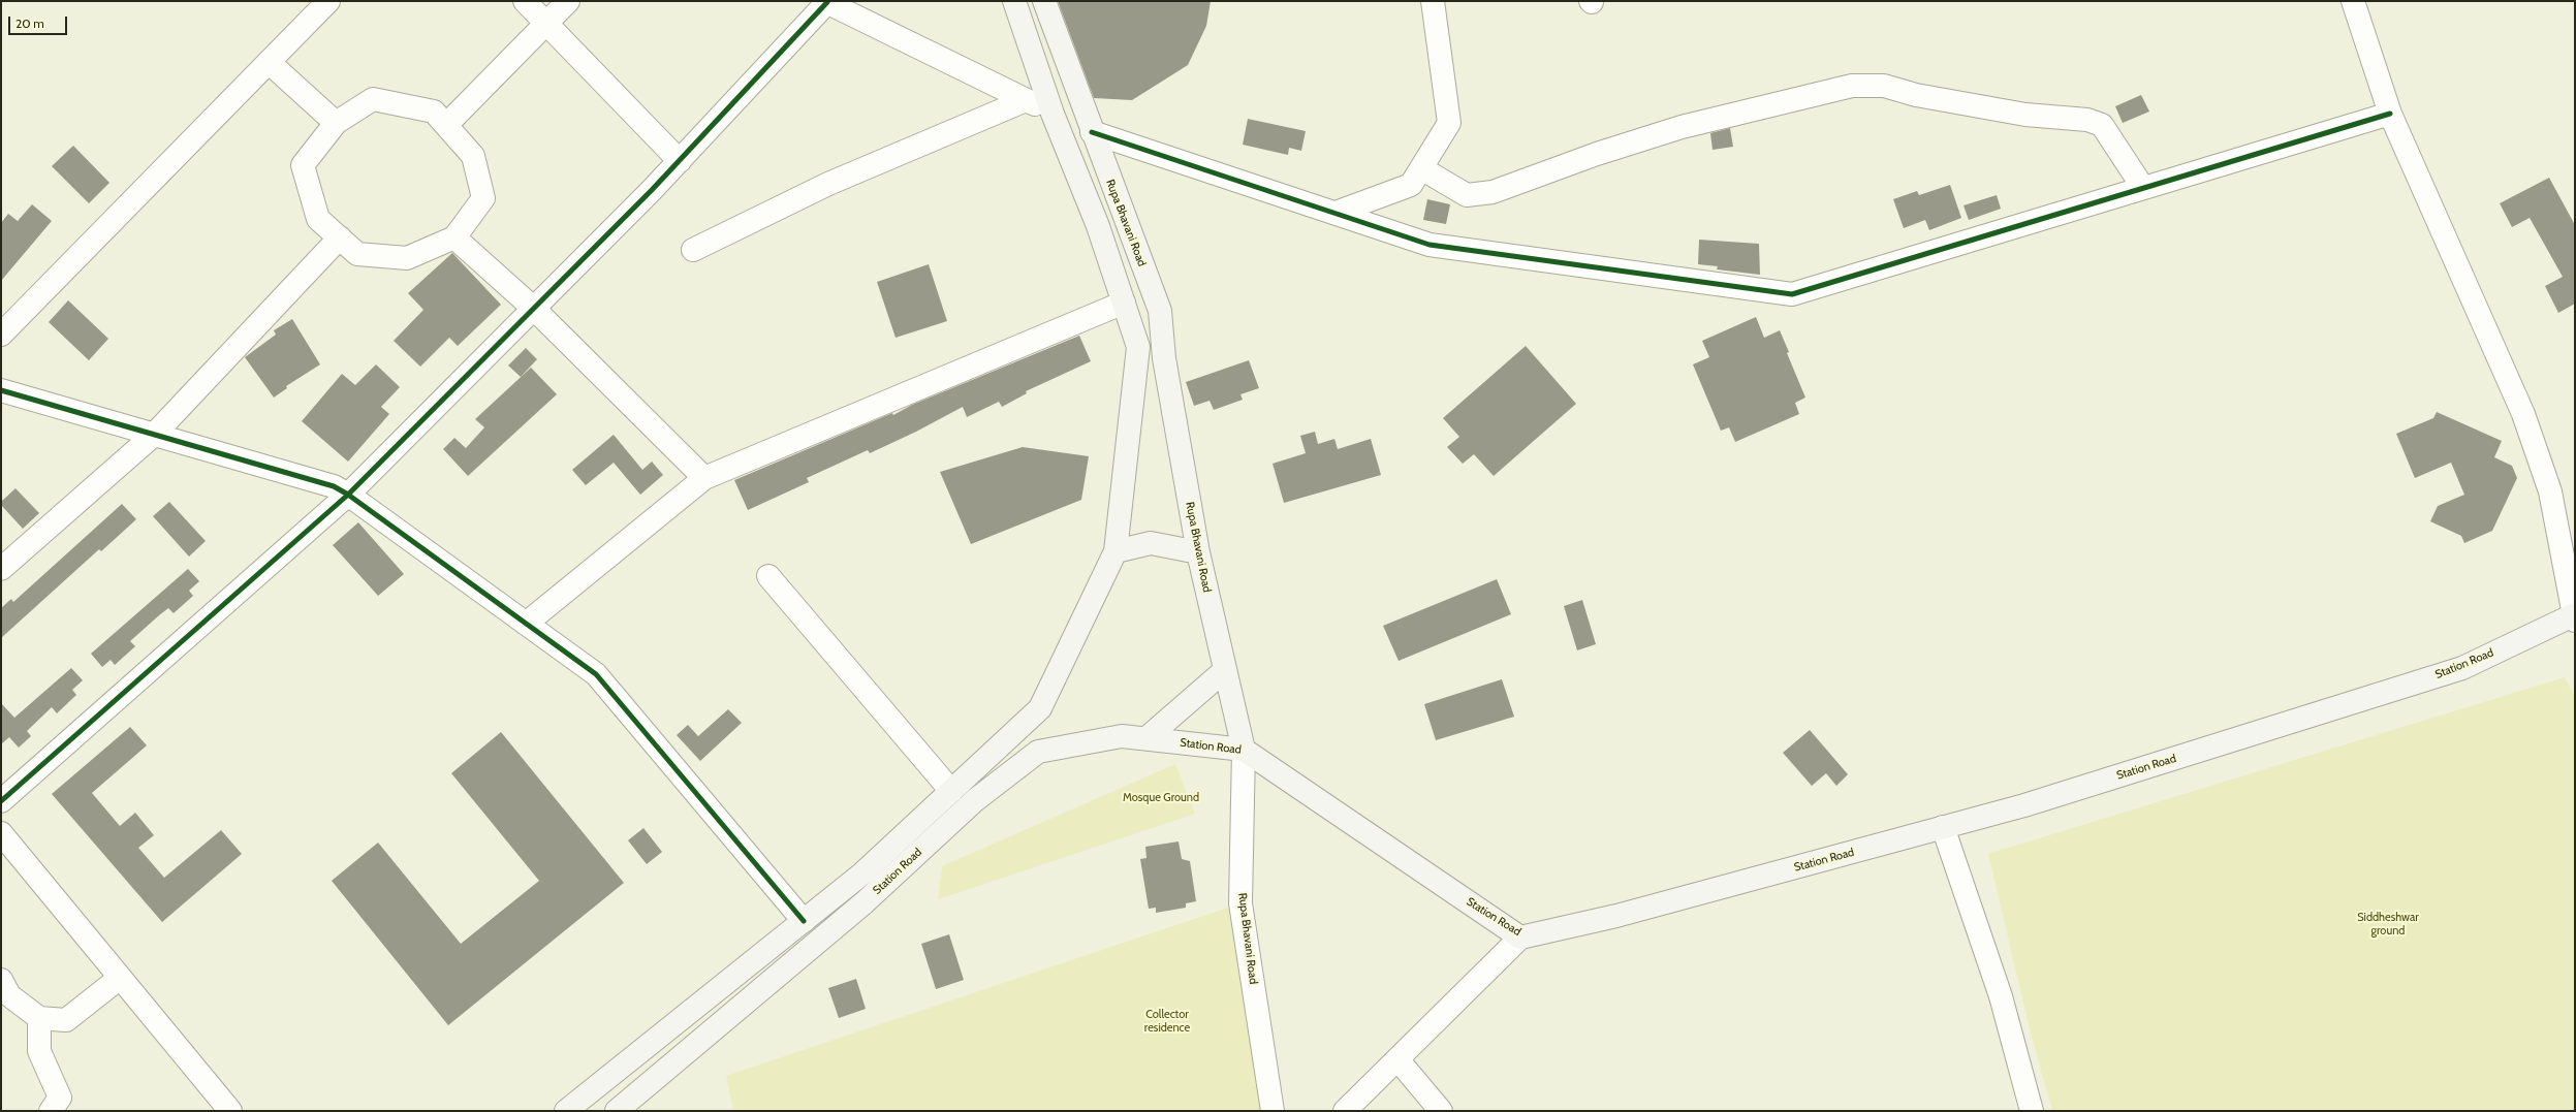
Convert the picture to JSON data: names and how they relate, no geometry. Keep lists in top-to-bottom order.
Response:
{
  "streets": {
    "main road": ["Rupa Bhavani Road", "Station Road"]
  },
  "crossings": [
    ["Rupa Bhavani Road", "Station Road"]
  ],
  "parks": ["Mosque Ground", "Siddheshwar ground", "Collector residence"],
  "scale_bar": "20 m"
}
